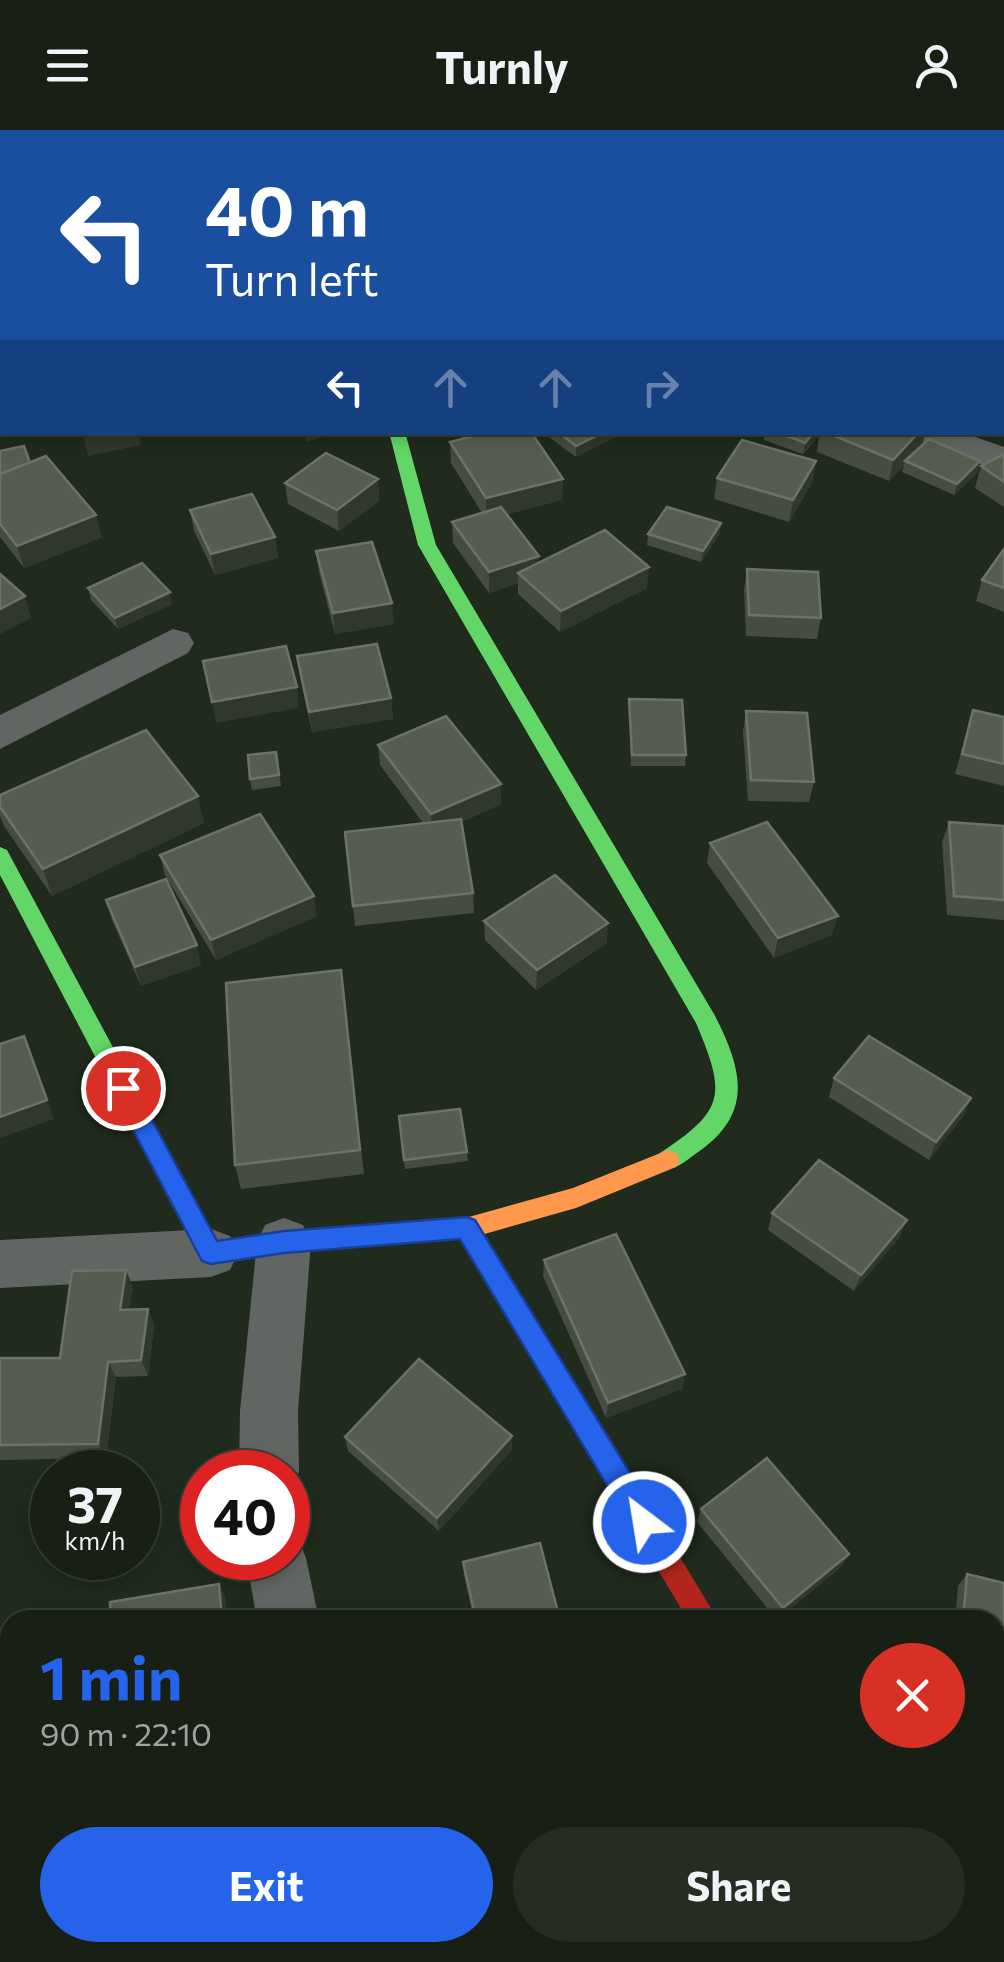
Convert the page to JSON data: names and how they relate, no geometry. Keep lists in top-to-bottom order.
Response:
{
  "page": {
    "header": "Turnly",
    "turn": ["40 m", "Turn left"],
    "speed": "37 km/h",
    "limit": "40",
    "heading": ["1 min", "90 m · 22:10"],
    "buttons": ["Exit", "Share"]
  }
}
